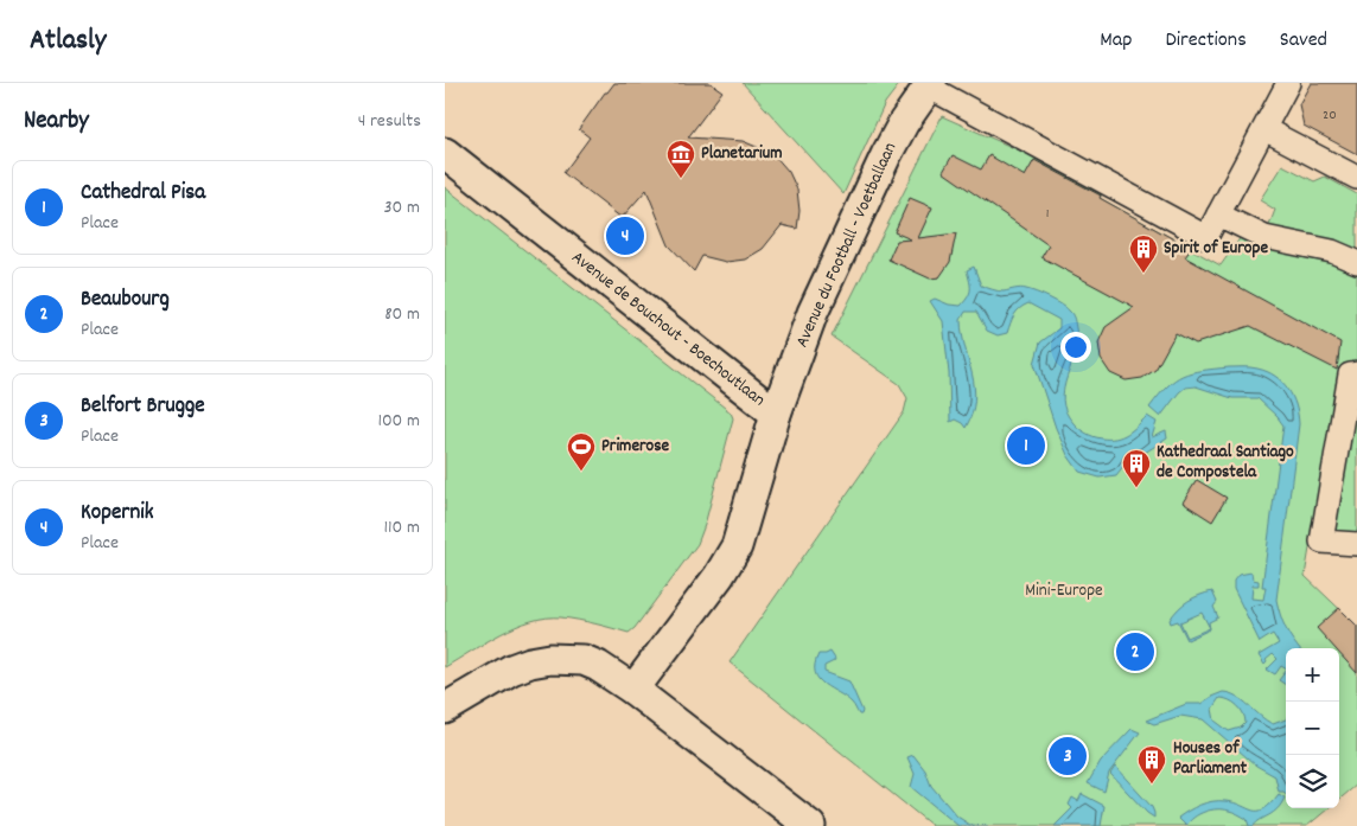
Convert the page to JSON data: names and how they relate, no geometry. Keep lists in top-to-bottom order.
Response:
{
  "streets": {
    "street": ["Avenue du Football - Voetballaan", "Avenue de Bouchout - Boechoutlaan"]
  },
  "crossings": [
    ["Avenue du Football - Voetballaan", "Avenue de Bouchout - Boechoutlaan"]
  ],
  "parks": ["Mini-Europe"],
  "places": {
    "museum": ["Planetarium"],
    "building": ["Spirit of Europe", "Kathedraal Santiago de Compostela", "Houses of Parliament"],
    "sports": ["Primerose"]
  },
  "house_numbers": ["20", "1"],
  "page": {
    "header": "Atlasly",
    "nav": ["Map", "Directions", "Saved"],
    "heading": ["Nearby", "4 results"],
    "list": [
      {
        "mark": "1",
        "name": "Cathedral Pisa",
        "note": "Place",
        "value": "30 m"
      },
      {
        "mark": "2",
        "name": "Beaubourg",
        "note": "Place",
        "value": "80 m"
      },
      {
        "mark": "3",
        "name": "Belfort Brugge",
        "note": "Place",
        "value": "100 m"
      },
      {
        "mark": "4",
        "name": "Kopernik",
        "note": "Place",
        "value": "110 m"
      }
    ],
    "pins": [
      "4",
      "1",
      "2",
      "3"
    ],
    "map_buttons": ["+", "−"]
  }
}
